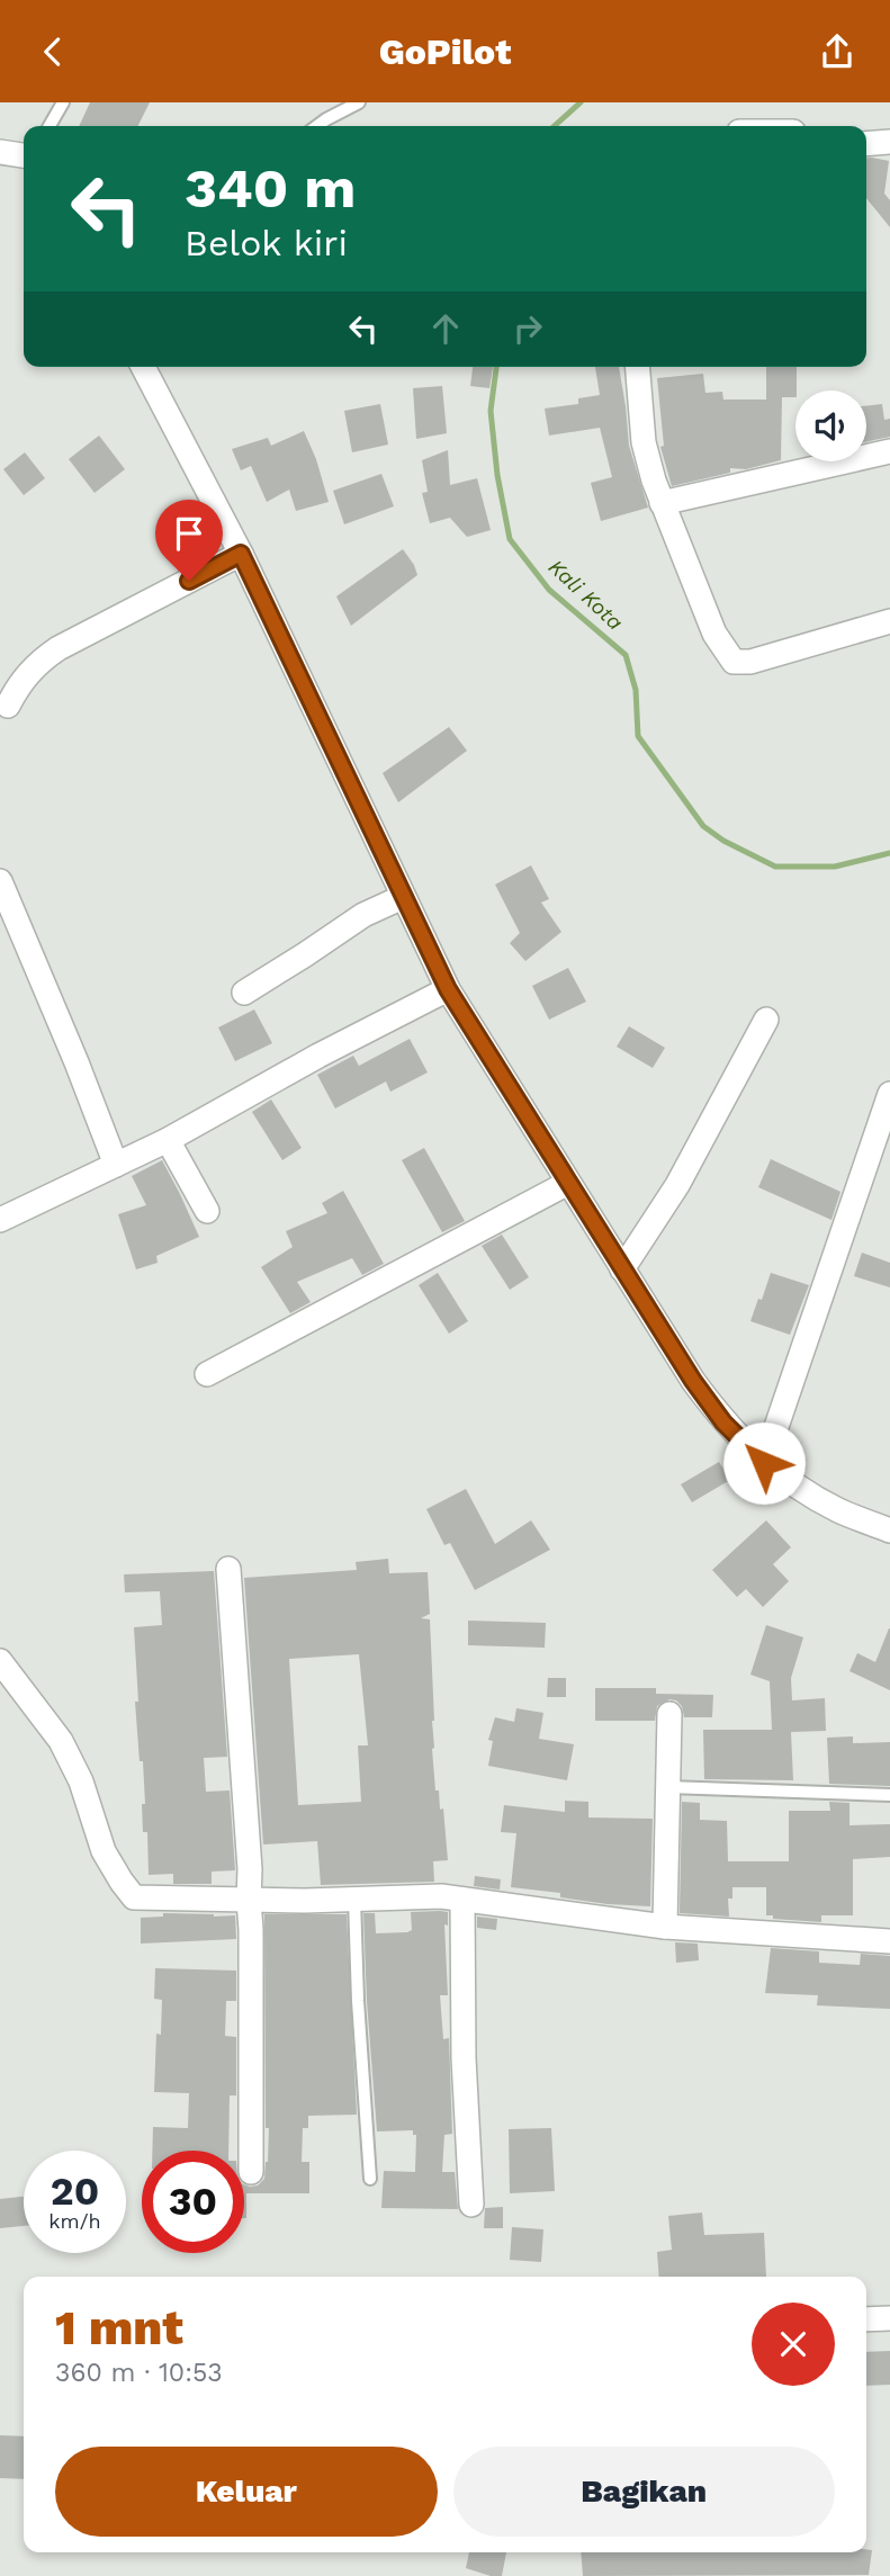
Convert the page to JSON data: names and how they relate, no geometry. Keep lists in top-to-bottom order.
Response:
{
  "water": ["Kali Kota"],
  "page": {
    "header": "GoPilot",
    "turn": ["340 m", "Belok kiri"],
    "speed": "20 km/h",
    "limit": "30",
    "heading": ["1 mnt", "360 m · 10:53"],
    "buttons": ["Keluar", "Bagikan"]
  }
}
